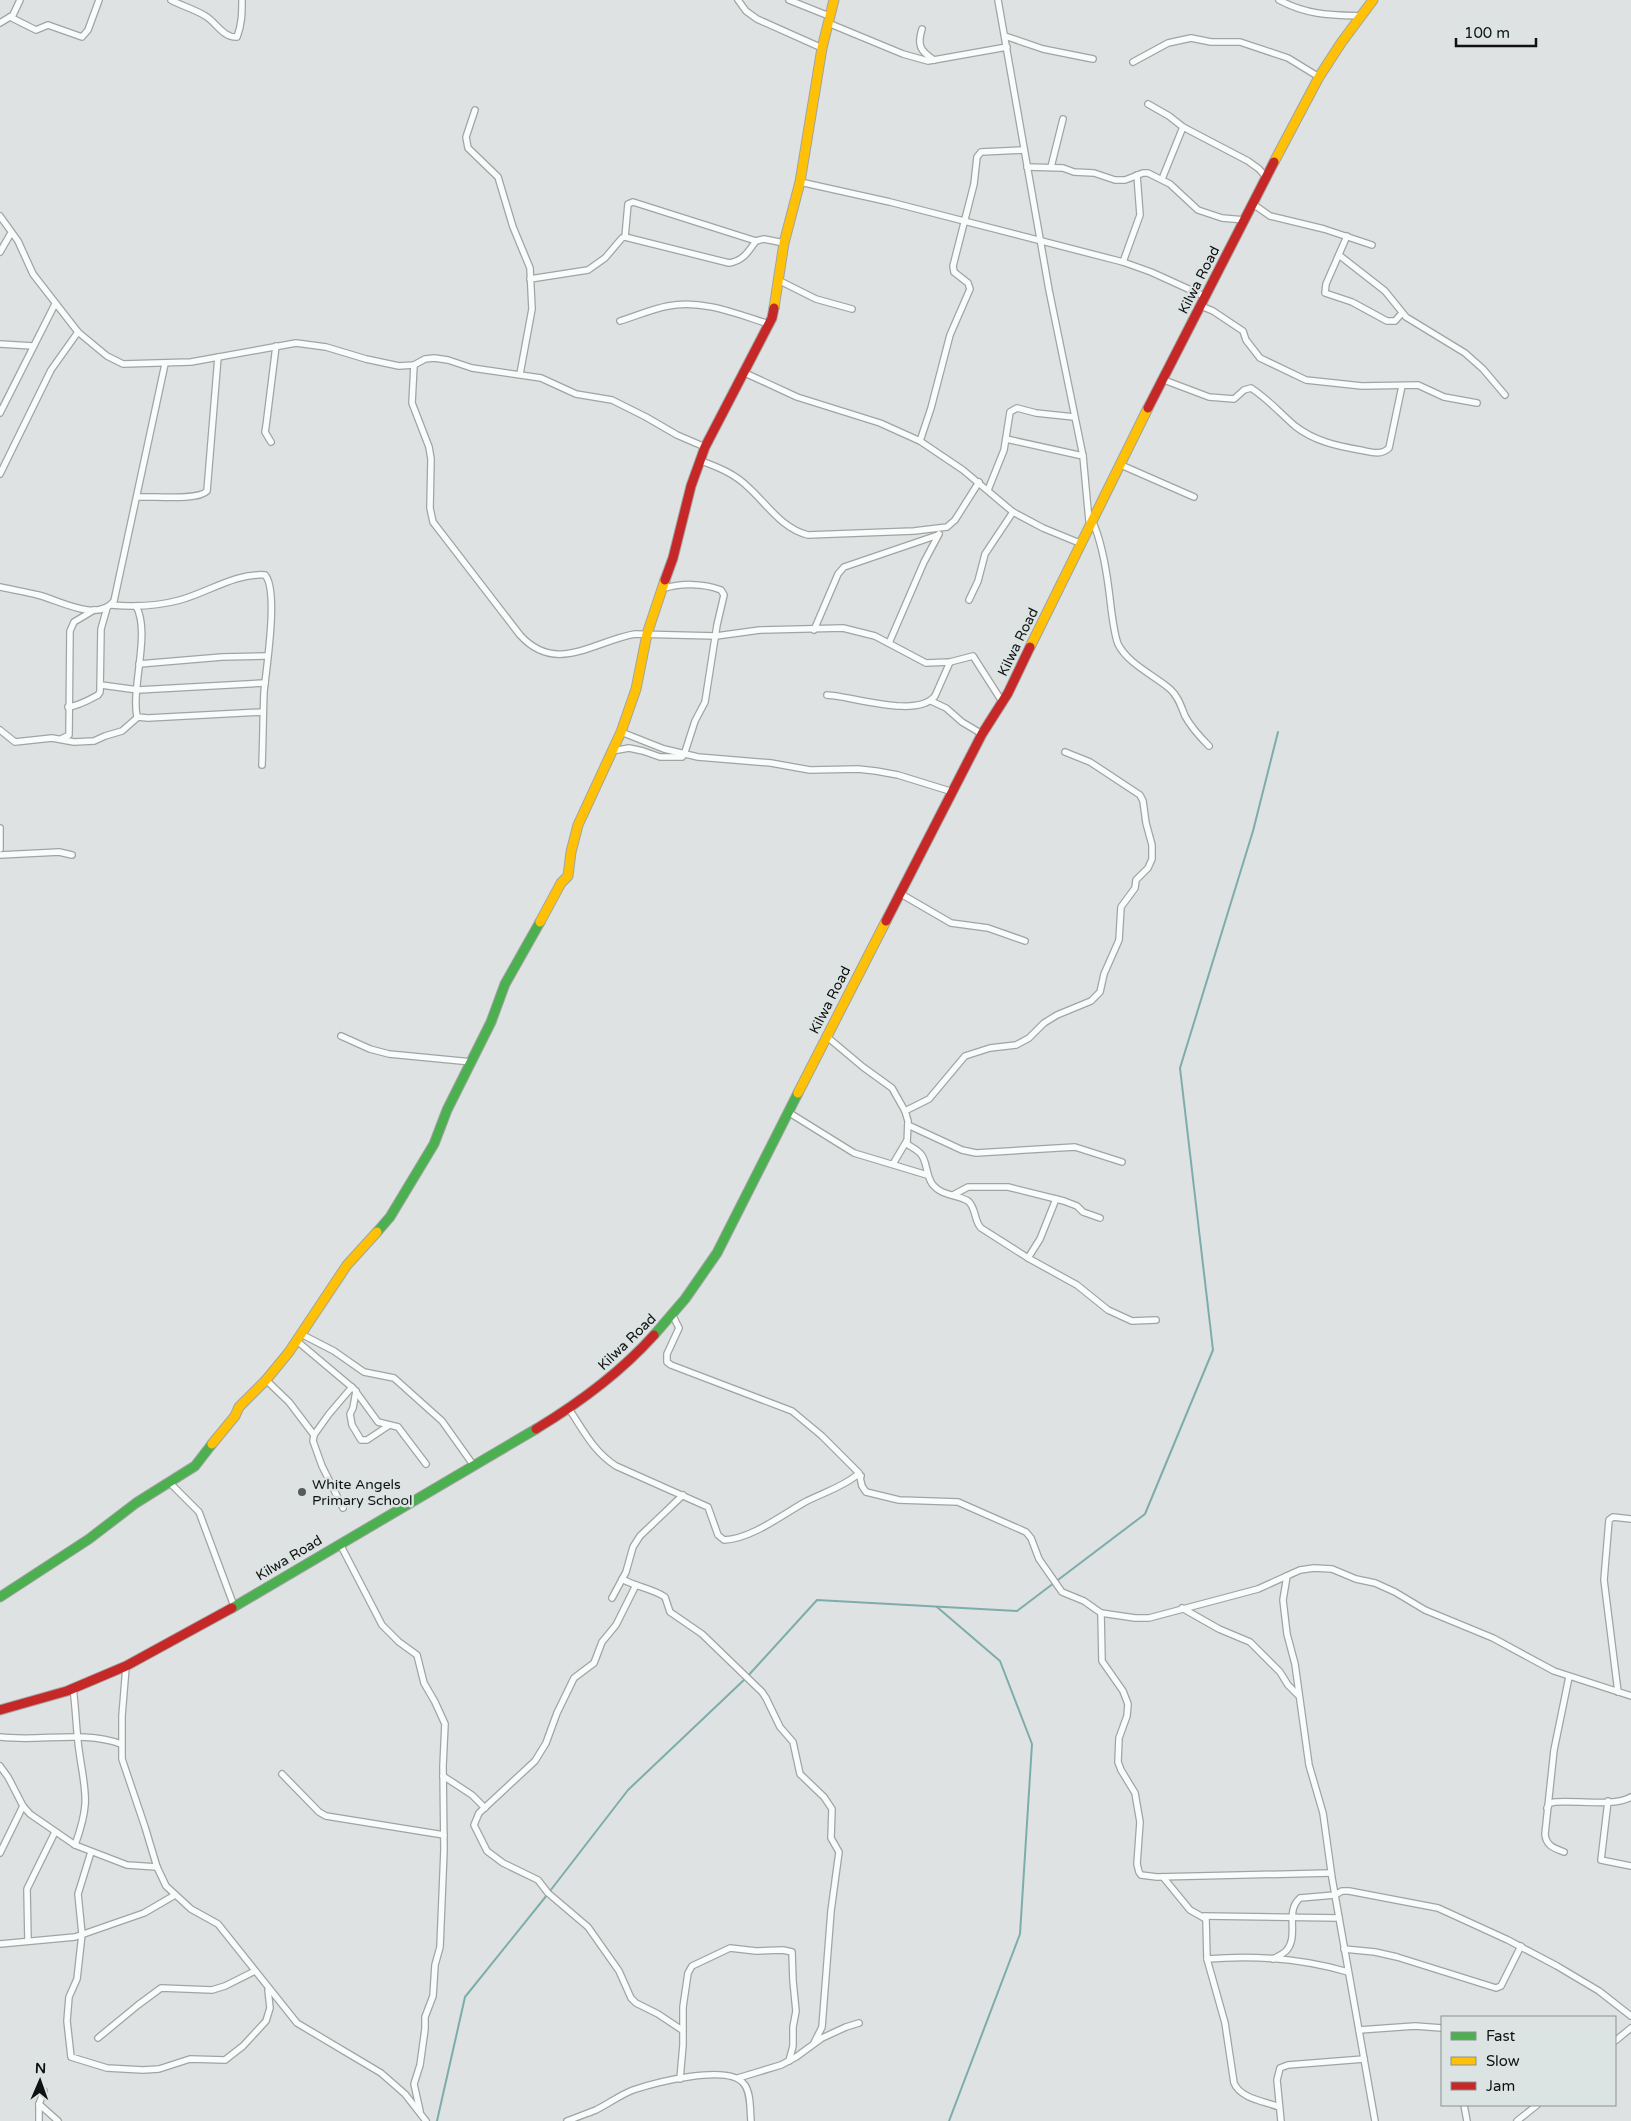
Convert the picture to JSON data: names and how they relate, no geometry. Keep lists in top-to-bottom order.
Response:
{
  "streets": {
    "main road": ["Kilwa Road"]
  },
  "places": ["White Angels Primary School"],
  "legend": ["Fast", "Slow", "Jam"],
  "scale_bar": "100 m",
  "north": "top"
}
